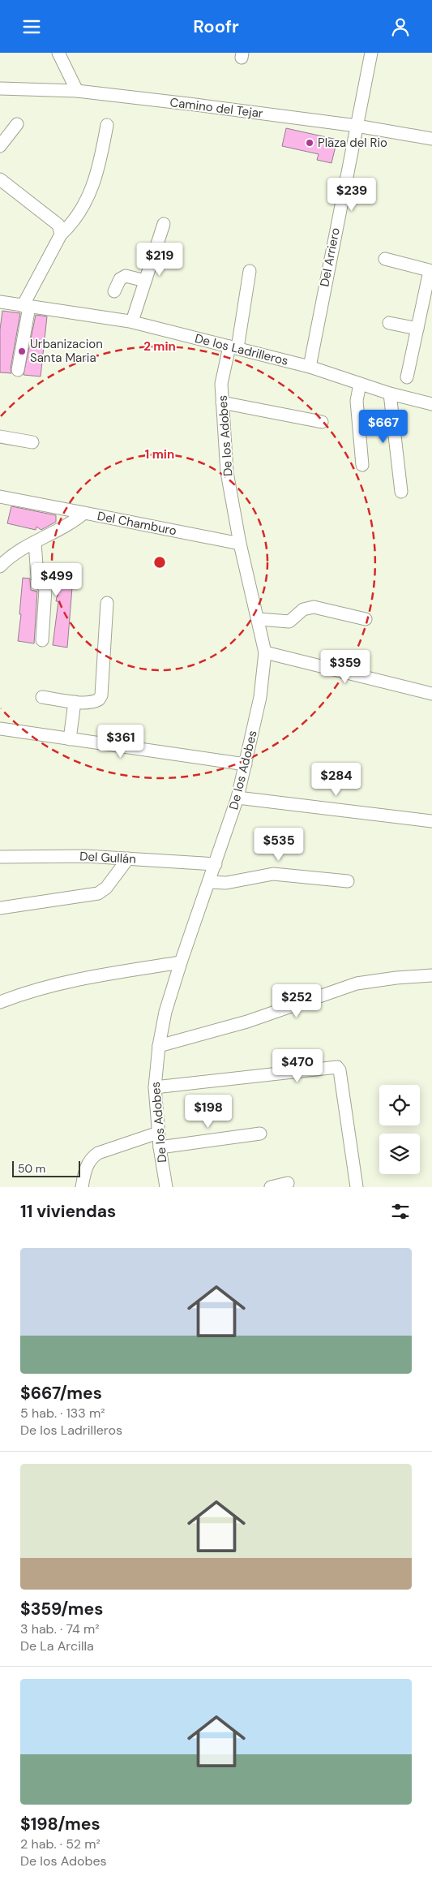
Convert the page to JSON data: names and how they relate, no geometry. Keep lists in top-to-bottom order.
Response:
{
  "streets": {
    "street": [
      "Camino del Tejar",
      "Del Arriero",
      "De los Ladrilleros",
      "De los Adobes",
      "Del Chamburo",
      "Del Gullán"
    ]
  },
  "crossings": [
    ["Camino del Tejar", "Del Arriero"],
    ["Del Arriero", "De los Ladrilleros"],
    ["De los Ladrilleros", "De los Adobes"],
    ["De los Adobes", "Del Chamburo"],
    ["De los Adobes", "Del Gullán"]
  ],
  "places": ["Plaza del Rio", "Urbanizacion Santa Maria"],
  "scale_bar": "50 m",
  "page": {
    "header": "Roofr",
    "price": [
      "$239",
      "$219",
      "$667",
      "$499",
      "$359",
      "$361",
      "$284",
      "$535",
      "$252",
      "$470",
      "$198"
    ],
    "scale": "50 m",
    "heading": "11 viviendas",
    "list": [
      {
        "name": "$667/mes",
        "note": "5 hab. · 133 m² · De los Ladrilleros"
      },
      {
        "name": "$359/mes",
        "note": "3 hab. · 74 m² · De La Arcilla"
      },
      {
        "name": "$198/mes",
        "note": "2 hab. · 52 m² · De los Adobes"
      }
    ]
  },
  "rings": ["2 min", "1 min"]
}
